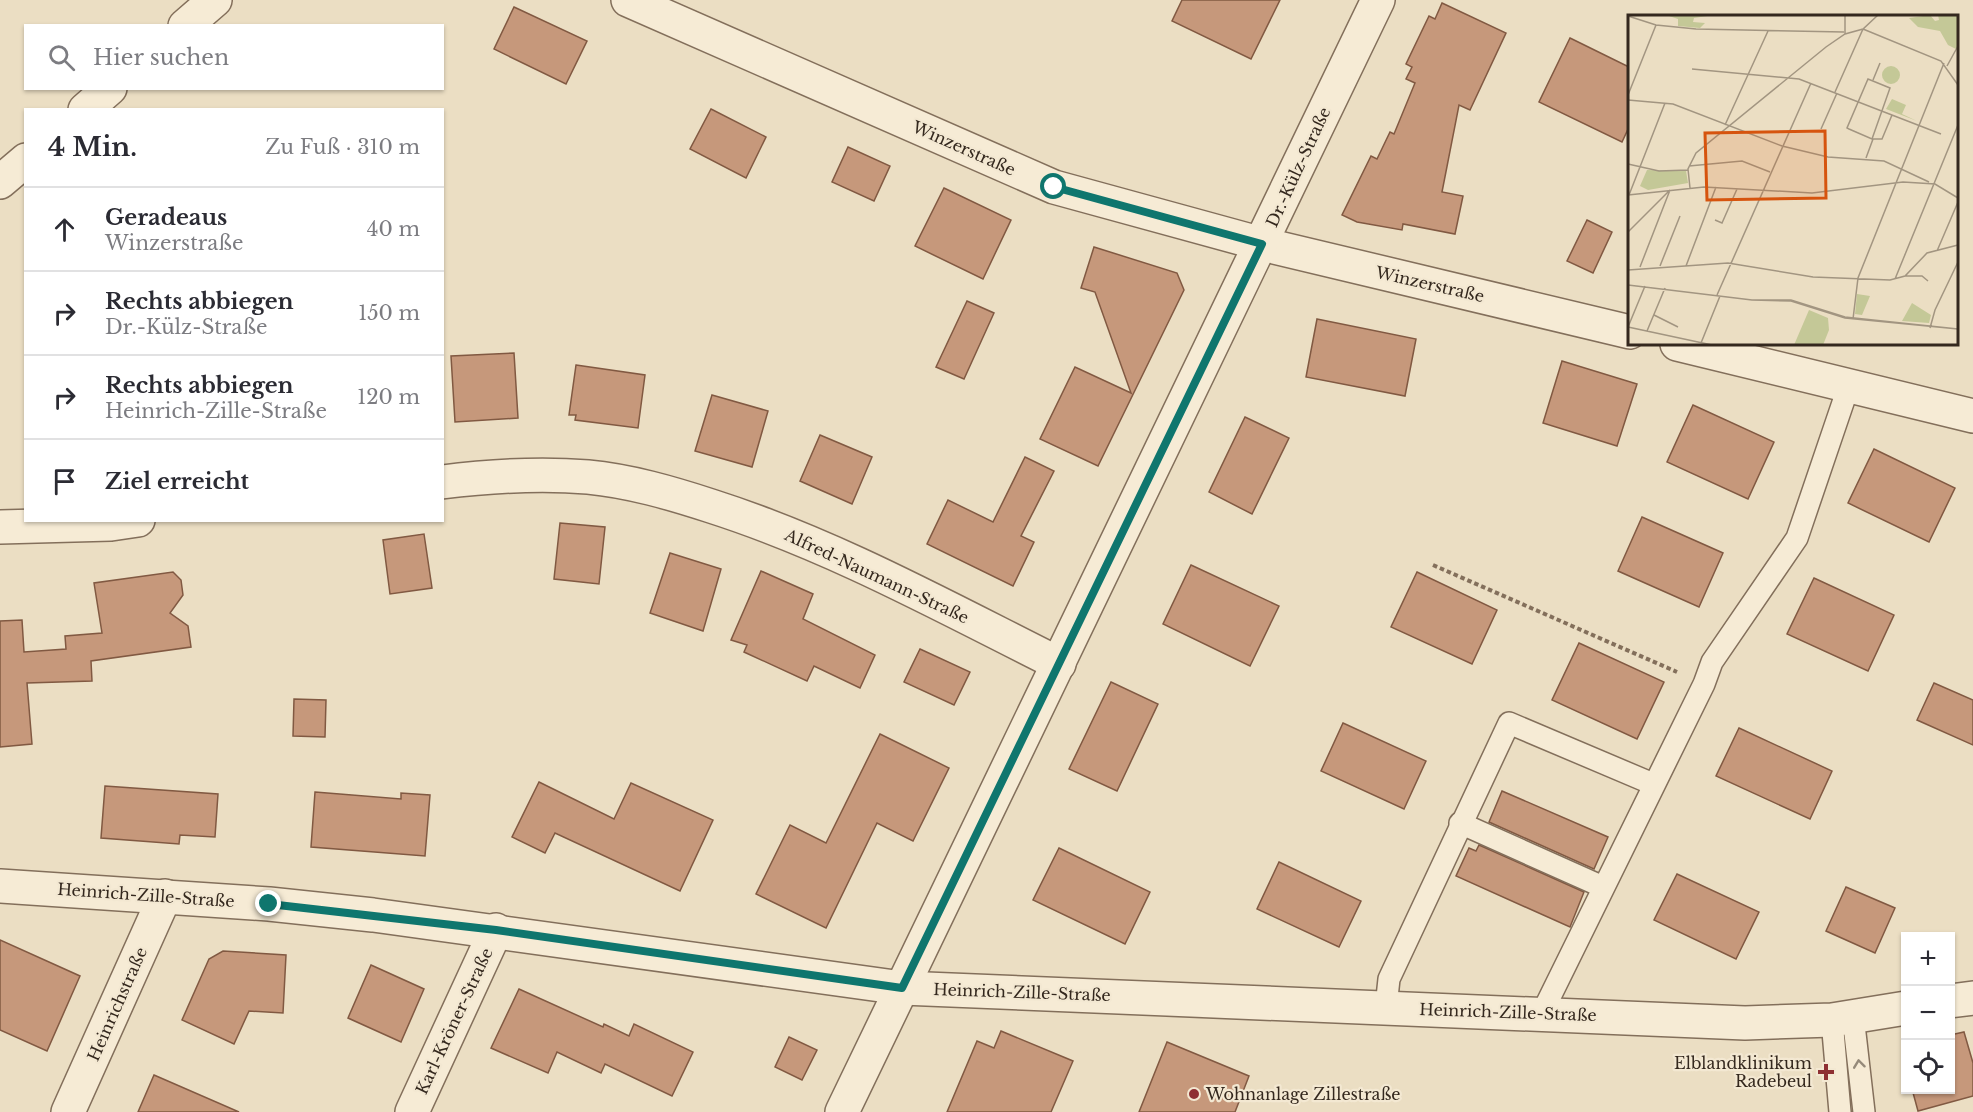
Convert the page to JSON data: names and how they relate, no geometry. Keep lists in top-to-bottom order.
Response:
{
  "streets": {
    "street": [
      "Winzerstraße",
      "Dr.-Külz-Straße",
      "Alfred-Naumann-Straße",
      "Heinrich-Zille-Straße",
      "Heinrichstraße",
      "Karl-Kröner-Straße"
    ]
  },
  "crossings": [
    ["Winzerstraße", "Dr.-Külz-Straße"],
    ["Dr.-Külz-Straße", "Alfred-Naumann-Straße"],
    ["Dr.-Külz-Straße", "Heinrich-Zille-Straße"],
    ["Heinrich-Zille-Straße", "Heinrichstraße"],
    ["Heinrich-Zille-Straße", "Karl-Kröner-Straße"]
  ],
  "places": {
    "health": ["Elblandklinikum Radebeul"],
    "other": ["Wohnanlage Zillestraße"]
  },
  "page": {
    "search": "Hier suchen",
    "heading": ["4 Min.", "Zu Fuß · 310 m"],
    "list": [
      ["Geradeaus", "Winzerstraße", "40 m"],
      ["Rechts abbiegen", "Dr.-Külz-Straße", "150 m"],
      ["Rechts abbiegen", "Heinrich-Zille-Straße", "120 m"],
      "Ziel erreicht"
    ],
    "map_buttons": ["+", "−"]
  }
}
